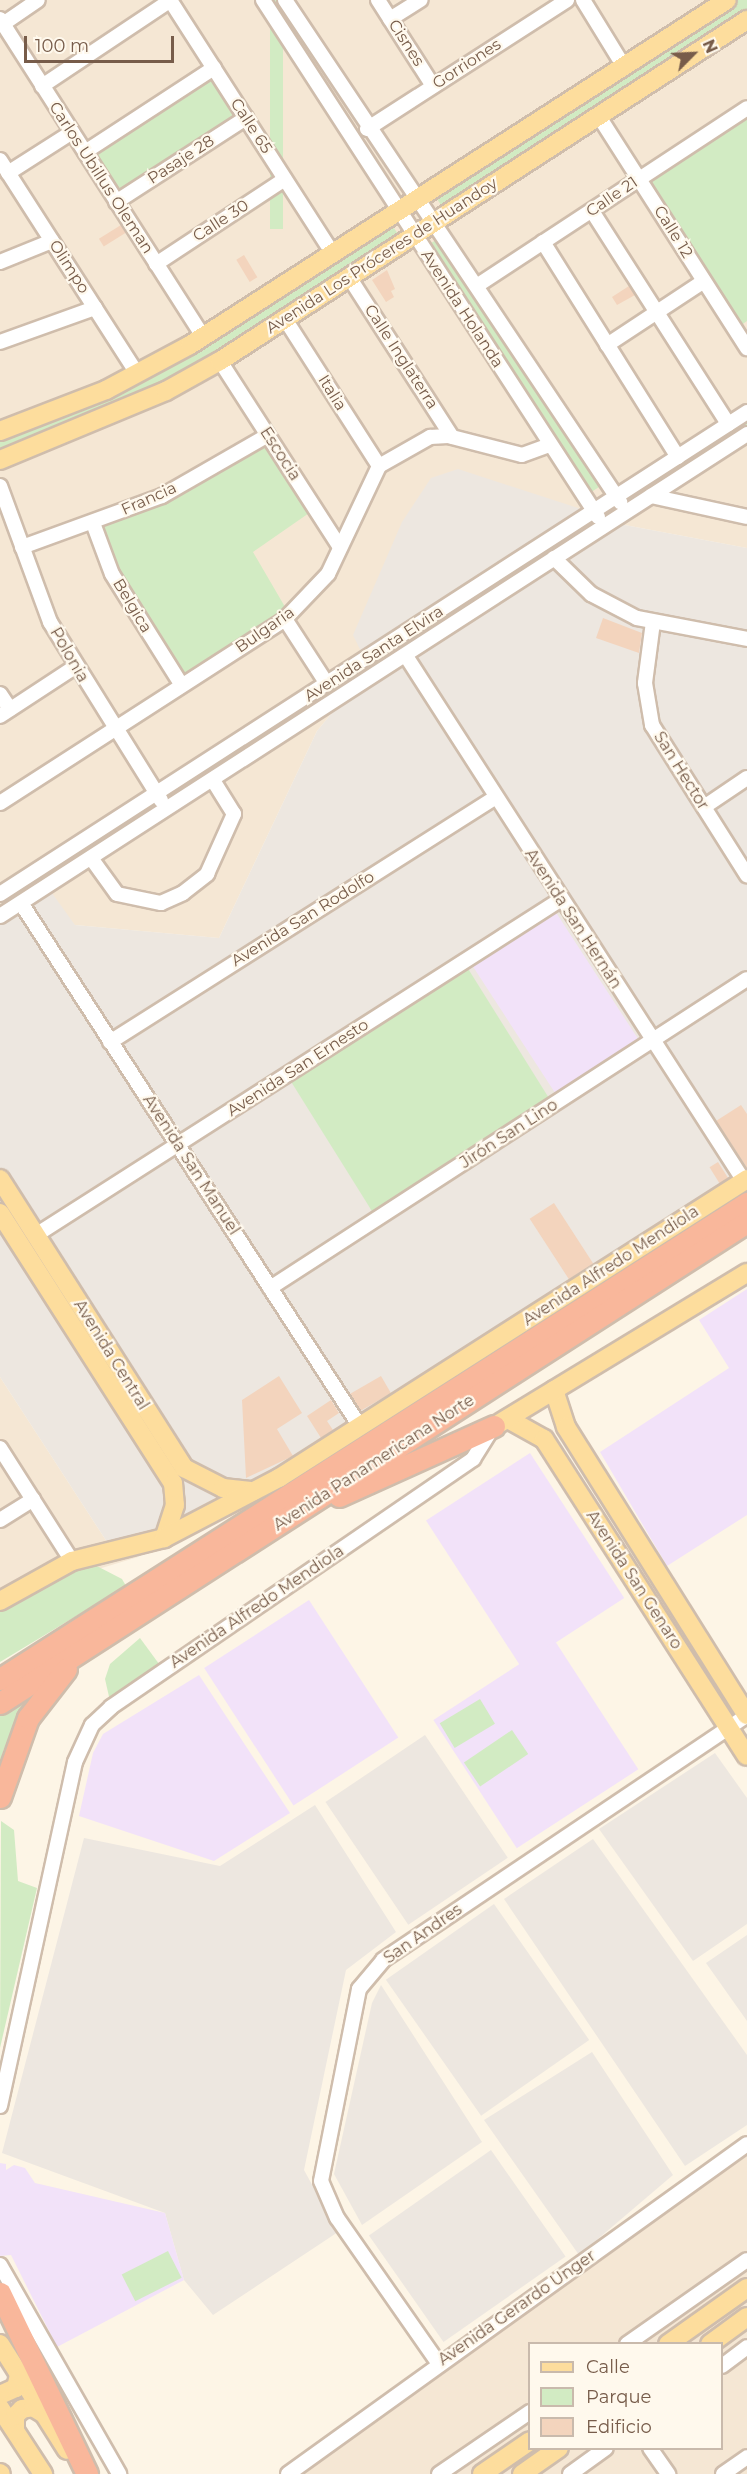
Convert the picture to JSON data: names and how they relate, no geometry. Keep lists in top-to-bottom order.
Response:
{
  "streets": {
    "highway": ["Avenida Panamericana Norte"],
    "main road": [
      "Avenida Los Próceres de Huandoy",
      "Avenida Alfredo Mendiola",
      "Avenida Central",
      "Avenida San Genaro"
    ],
    "street": [
      "Cisnes",
      "Gorriones",
      "Calle 65",
      "Pasaje 28",
      "Carlos Ubillus Oleman",
      "Calle 21",
      "Calle 30",
      "Calle 12",
      "Olimpo",
      "Avenida Holanda",
      "Calle Inglaterra",
      "Italia",
      "Escocia",
      "Francia",
      "Belgica",
      "Bulgaria",
      "Avenida Santa Elvira",
      "Polonia",
      "San Hector",
      "Avenida San Rodolfo",
      "Avenida San Hernán",
      "Avenida San Ernesto",
      "Jirón San Lino",
      "Avenida San Manuel",
      "San Andres",
      "Avenida Gerardo Unger"
    ]
  },
  "crossings": [
    ["Cisnes", "Gorriones"],
    ["Gorriones", "Avenida Holanda"],
    ["Calle 65", "Pasaje 28"],
    ["Calle 65", "Calle 30"],
    ["Calle 65", "Avenida Los Próceres de Huandoy"],
    ["Pasaje 28", "Carlos Ubillus Oleman"],
    ["Carlos Ubillus Oleman", "Calle 30"],
    ["Carlos Ubillus Oleman", "Avenida Los Próceres de Huandoy"],
    ["Calle 21", "Calle 12"],
    ["Calle 21", "Avenida Holanda"],
    ["Calle 12", "Avenida Los Próceres de Huandoy"],
    ["Avenida Los Próceres de Huandoy", "Olimpo"],
    ["Avenida Los Próceres de Huandoy", "Avenida Holanda"],
    ["Avenida Los Próceres de Huandoy", "Calle Inglaterra"],
    ["Avenida Los Próceres de Huandoy", "Italia"],
    ["Avenida Los Próceres de Huandoy", "Escocia"],
    ["Avenida Holanda", "Avenida Santa Elvira"],
    ["Italia", "Bulgaria"],
    ["Escocia", "Francia"],
    ["Escocia", "Bulgaria"],
    ["Francia", "Belgica"],
    ["Francia", "Polonia"],
    ["Belgica", "Bulgaria"],
    ["Bulgaria", "Polonia"],
    ["Avenida Santa Elvira", "Polonia"],
    ["Avenida Santa Elvira", "Avenida San Hernán"],
    ["Avenida Santa Elvira", "Avenida San Manuel"],
    ["Avenida San Rodolfo", "Avenida San Hernán"],
    ["Avenida San Rodolfo", "Avenida San Manuel"],
    ["Avenida San Hernán", "Avenida San Ernesto"],
    ["Avenida San Hernán", "Jirón San Lino"],
    ["Avenida San Hernán", "Avenida Alfredo Mendiola"],
    ["Avenida San Ernesto", "Avenida San Manuel"],
    ["Avenida San Ernesto", "Avenida Central"],
    ["Jirón San Lino", "Avenida San Manuel"],
    ["Avenida San Manuel", "Avenida Alfredo Mendiola"],
    ["Avenida Alfredo Mendiola", "Avenida Central"],
    ["Avenida Alfredo Mendiola", "Avenida San Genaro"],
    ["Avenida San Genaro", "San Andres"],
    ["San Andres", "Avenida Gerardo Unger"]
  ],
  "legend": ["Calle", "Parque", "Edificio"],
  "scale_bar": "100 m",
  "north": "top right"
}
